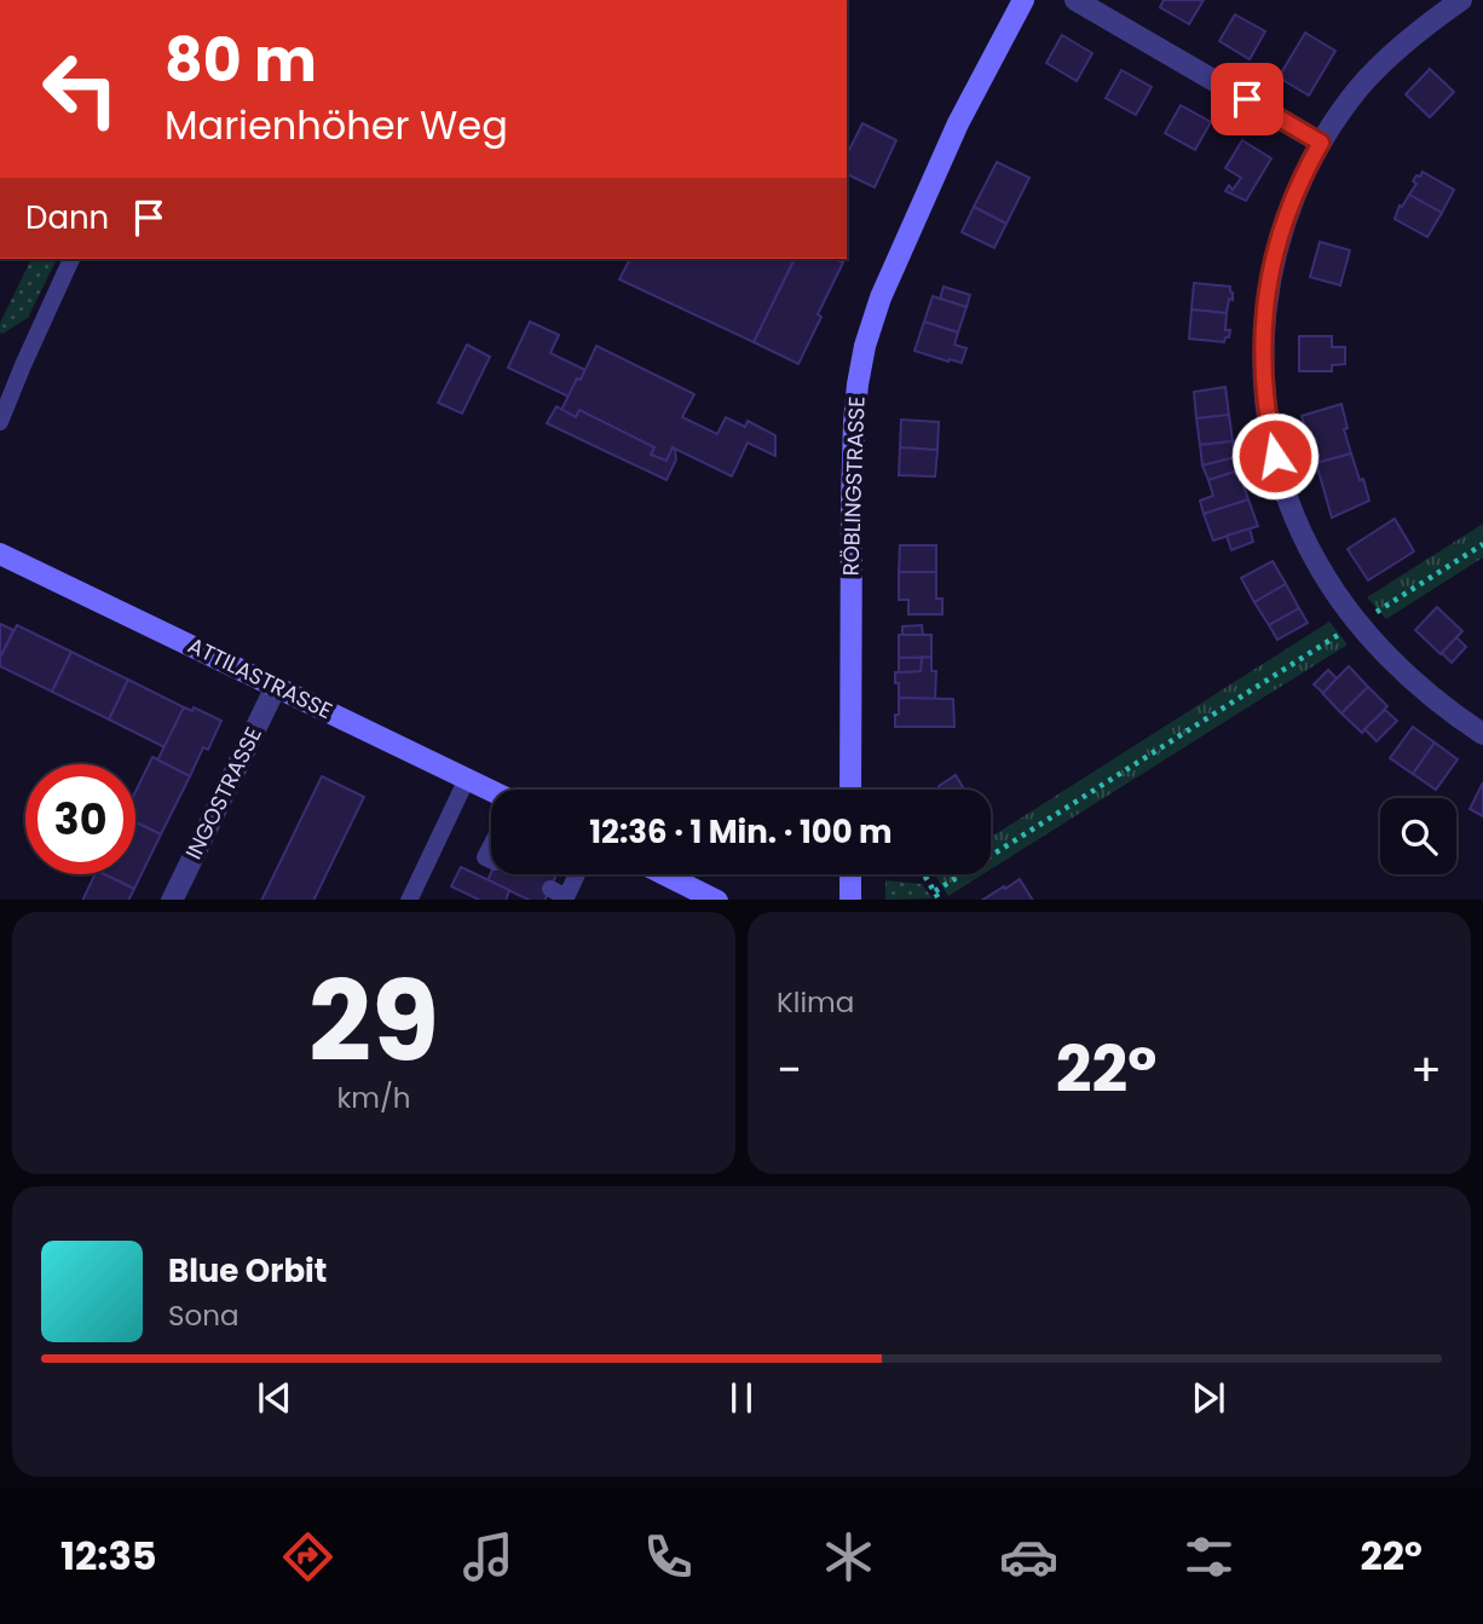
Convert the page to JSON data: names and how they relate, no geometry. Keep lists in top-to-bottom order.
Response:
{
  "streets": {
    "street": ["RÖBLINGSTRASSE", "ATTILASTRASSE", "INGOSTRASSE"]
  },
  "crossings": [
    ["ATTILASTRASSE", "INGOSTRASSE"]
  ],
  "page": {
    "turn": ["80 m", "Marienhöher Weg"],
    "then": "Dann",
    "limit": "30",
    "trip": "12:36 · 1 Min. · 100 m",
    "tile": [
      ["29", "km/h"],
      "Klima"
    ],
    "heat": ["−", "22°", "+"],
    "song": ["Blue Orbit", "Sona"],
    "tabs": ["12:35", "22°"]
  }
}
